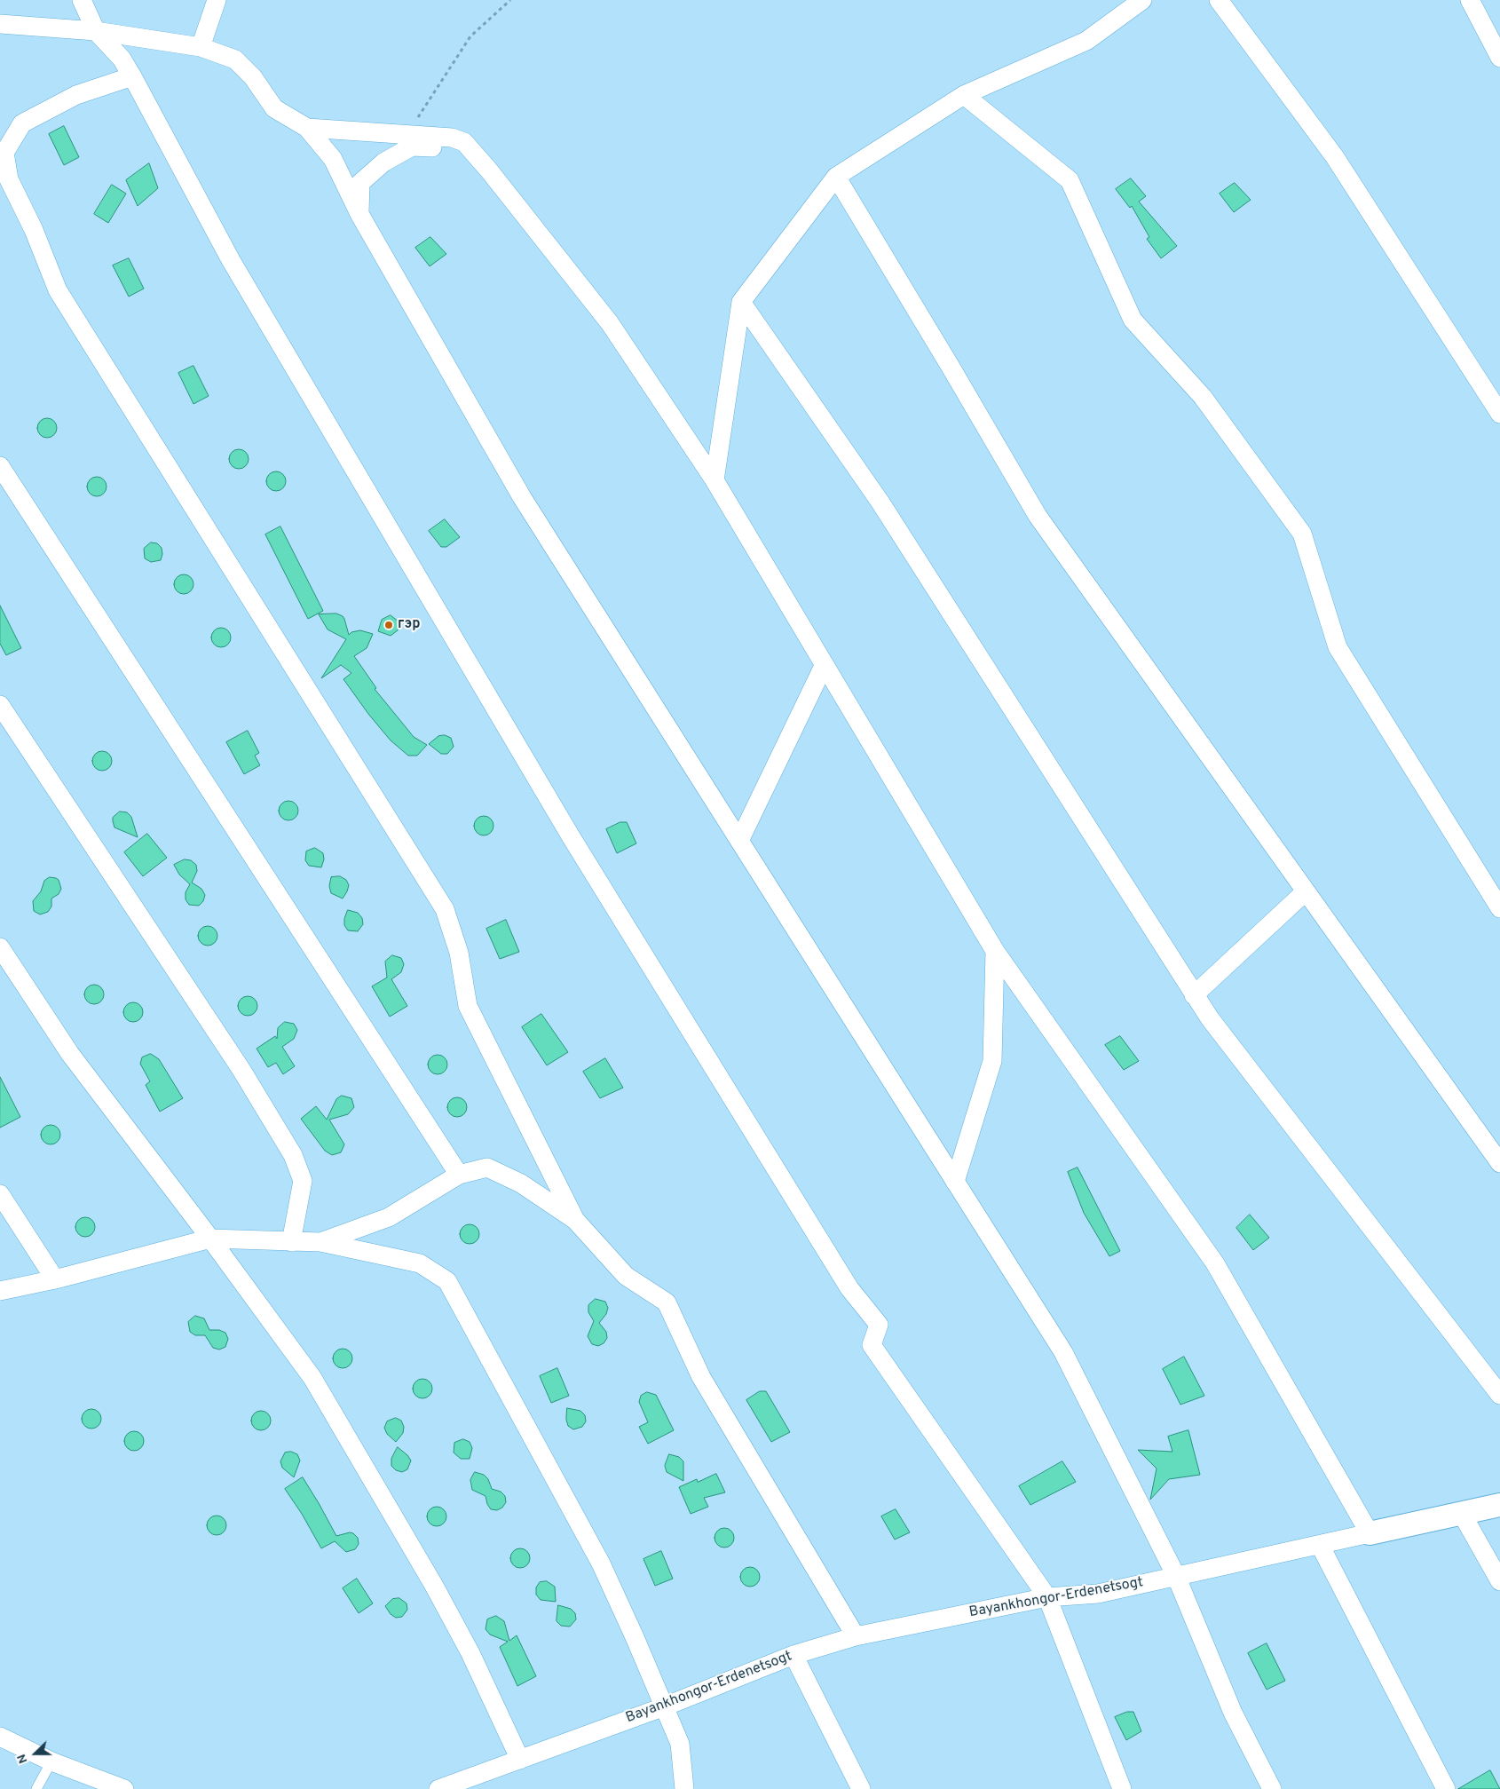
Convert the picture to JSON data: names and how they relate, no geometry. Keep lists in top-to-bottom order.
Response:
{
  "streets": {
    "street": ["Bayankhongor-Erdenetsogt"]
  },
  "places": ["гэр"],
  "north": "left"
}
